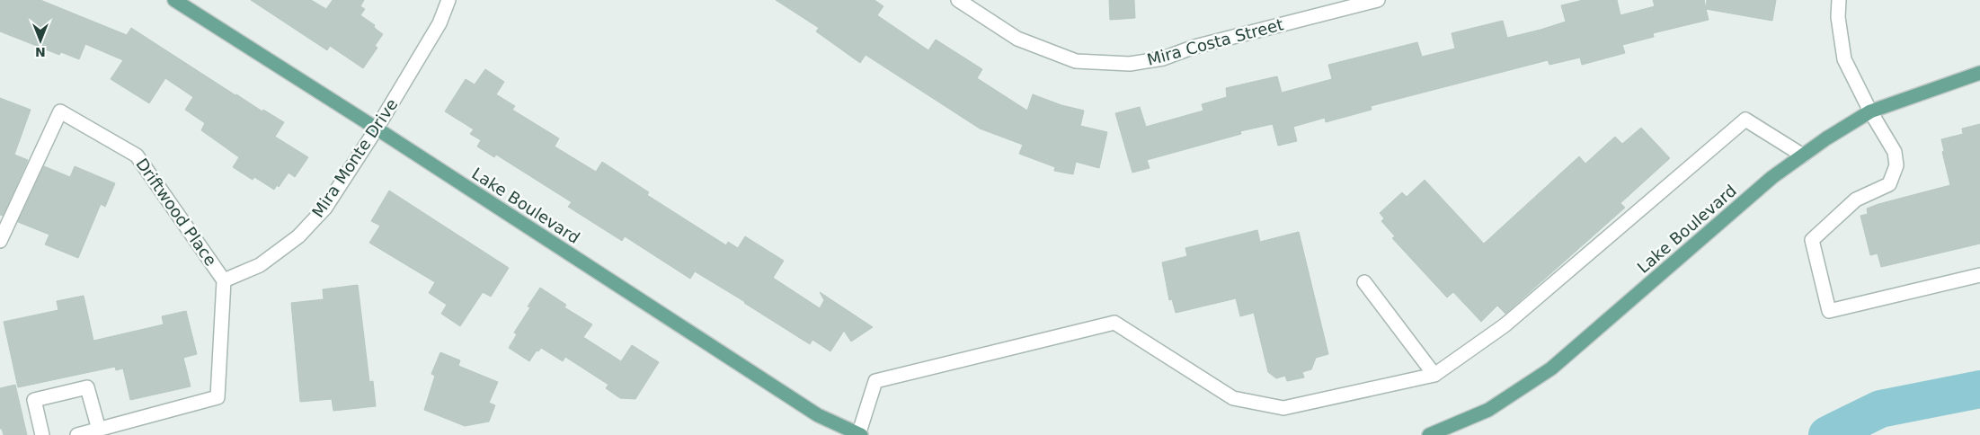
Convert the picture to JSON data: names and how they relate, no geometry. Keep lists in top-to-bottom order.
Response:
{
  "streets": {
    "main road": ["Lake Boulevard"],
    "street": ["Mira Costa Street", "Mira Monte Drive", "Driftwood Place"]
  },
  "crossings": [
    ["Mira Monte Drive", "Lake Boulevard"],
    ["Mira Monte Drive", "Driftwood Place"]
  ],
  "north": "bottom"
}
